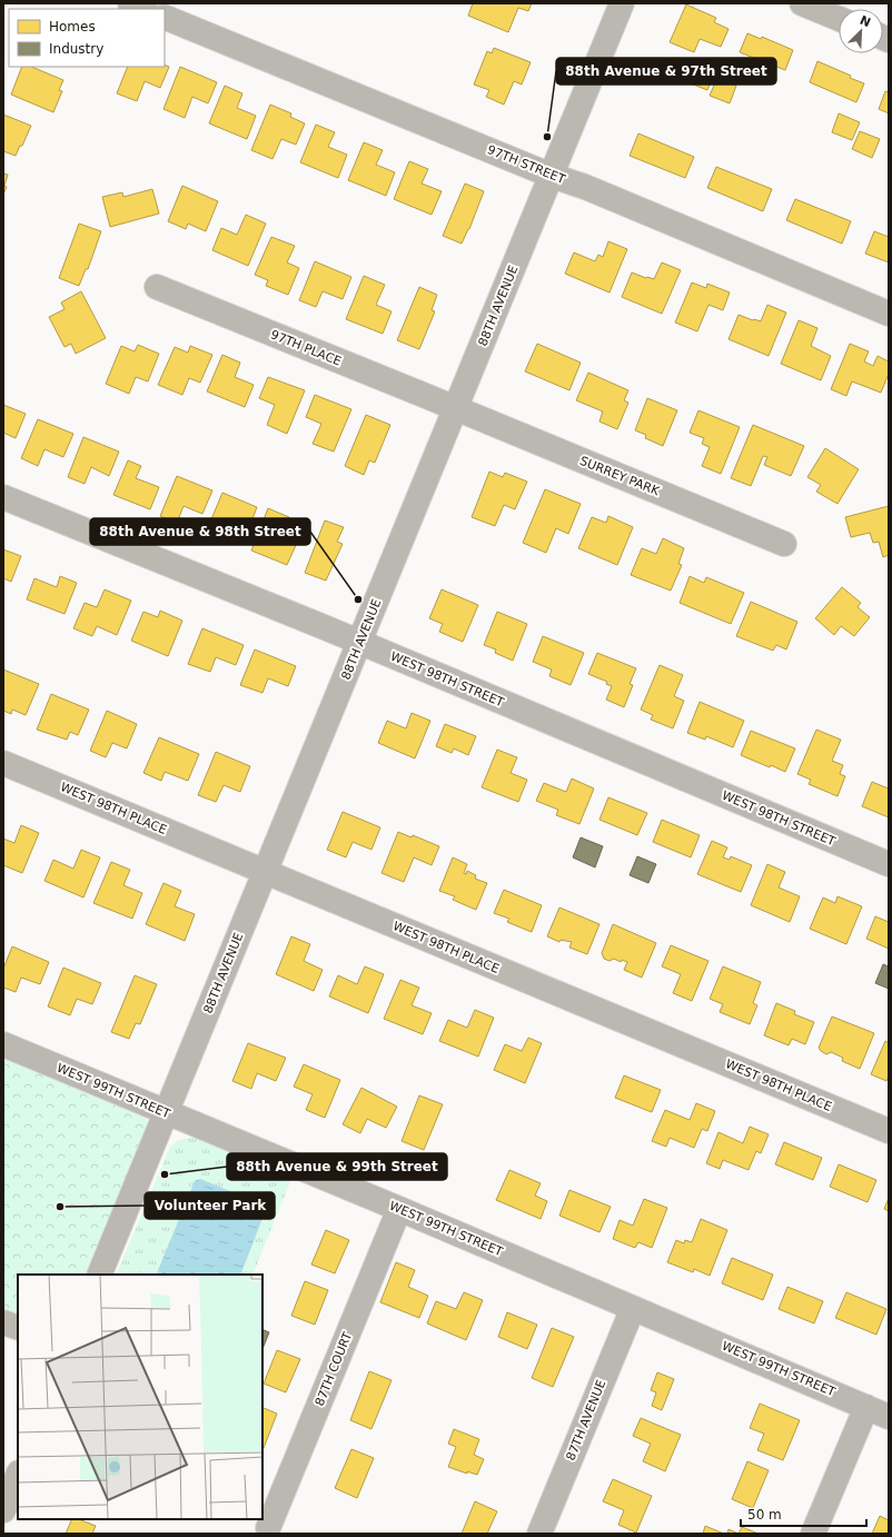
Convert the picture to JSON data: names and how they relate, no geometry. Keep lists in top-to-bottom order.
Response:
{
  "streets": {
    "street": [
      "97TH STREET",
      "88TH AVENUE",
      "97TH PLACE",
      "SURREY PARK",
      "WEST 98TH STREET",
      "WEST 98TH PLACE",
      "WEST 99TH STREET",
      "87TH COURT",
      "87TH AVENUE"
    ]
  },
  "crossings": [
    ["97TH STREET", "88TH AVENUE"],
    ["88TH AVENUE", "97TH PLACE"],
    ["88TH AVENUE", "SURREY PARK"],
    ["88TH AVENUE", "WEST 98TH STREET"],
    ["88TH AVENUE", "WEST 98TH PLACE"],
    ["88TH AVENUE", "WEST 99TH STREET"],
    ["97TH PLACE", "SURREY PARK"],
    ["WEST 99TH STREET", "87TH COURT"],
    ["WEST 99TH STREET", "87TH AVENUE"]
  ],
  "places": [
    "88th Avenue & 97th Street",
    "88th Avenue & 98th Street",
    "88th Avenue & 99th Street",
    "Volunteer Park"
  ],
  "legend": ["Homes", "Industry"],
  "scale_bar": "50 m",
  "north": "top right"
}
